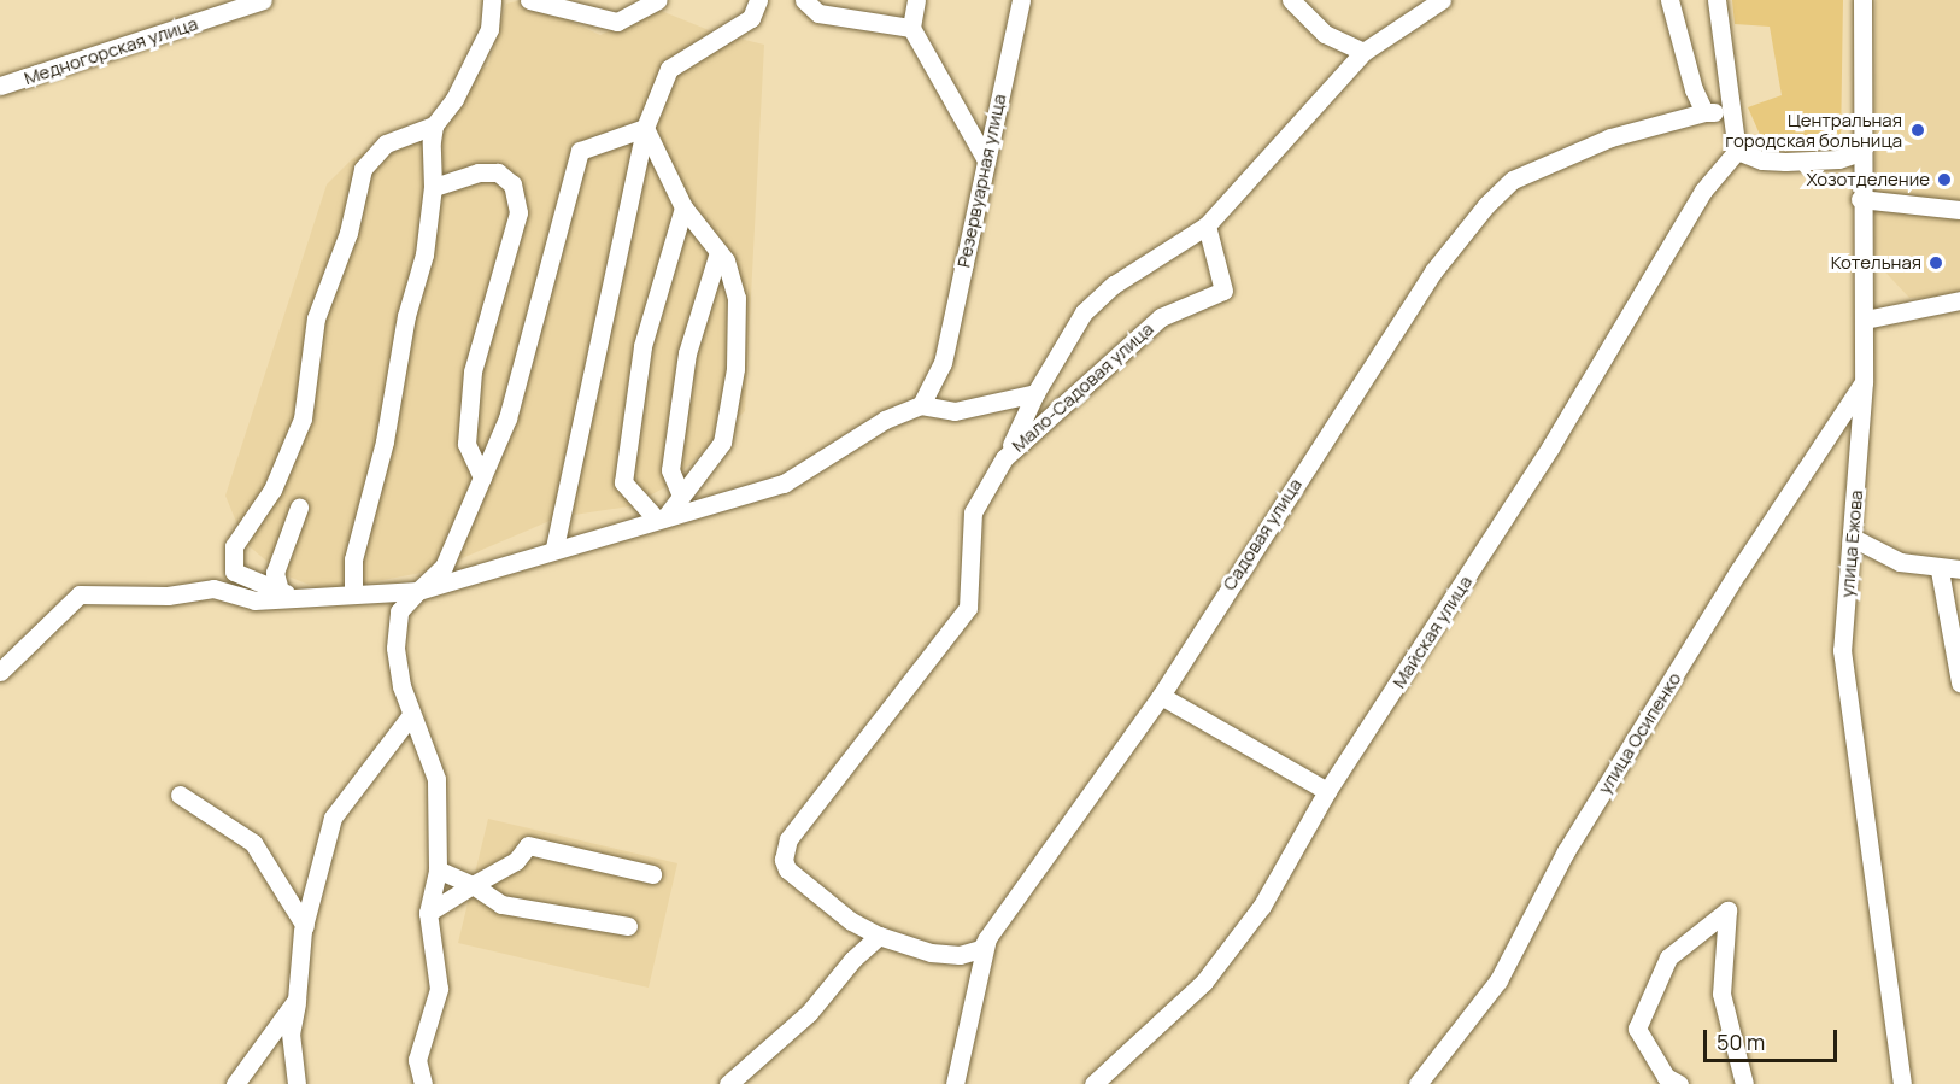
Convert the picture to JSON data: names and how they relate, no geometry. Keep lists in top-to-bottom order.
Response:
{
  "streets": {
    "street": [
      "Медногорская улица",
      "Резервуарная улица",
      "Мало-Садовая улица",
      "Садовая улица",
      "улица Ежова",
      "Майская улица",
      "улица Осипенко"
    ]
  },
  "crossings": [
    ["улица Ежова", "улица Осипенко"]
  ],
  "places": ["Центральная городская больница", "Хозотделение", "Котельная"],
  "scale_bar": "50 m"
}
